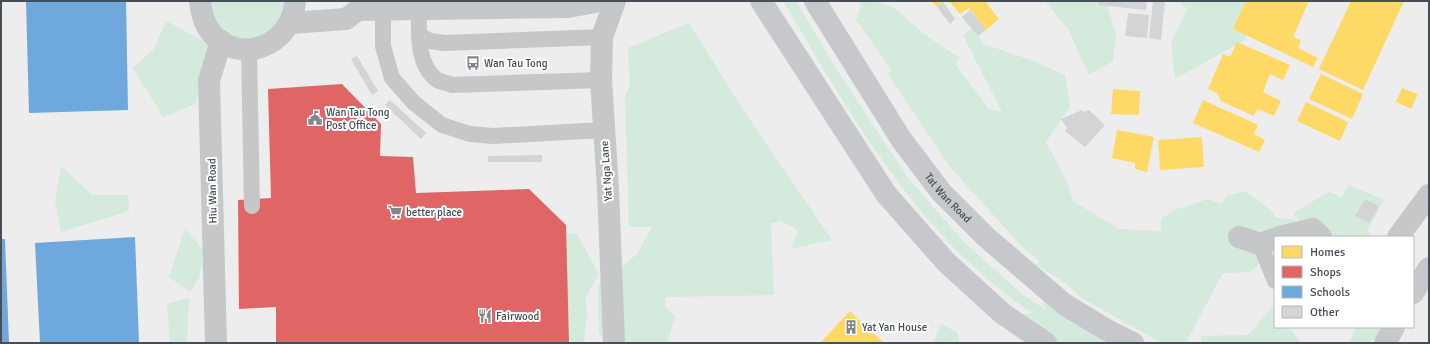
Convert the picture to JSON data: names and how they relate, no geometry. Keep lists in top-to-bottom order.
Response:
{
  "streets": {
    "main road": ["Tat Wan Road"],
    "street": ["Yat Nga Lane", "Hiu Wan Road"]
  },
  "places": {
    "bus stop": ["Wan Tau Tong"],
    "public building": ["Wan Tau Tong Post Office"],
    "supermarket": ["better place"],
    "restaurant": ["Fairwood"],
    "building": ["Yat Yan House"]
  },
  "legend": [
    "Homes",
    "Shops",
    "Schools",
    "Other"
  ]
}
